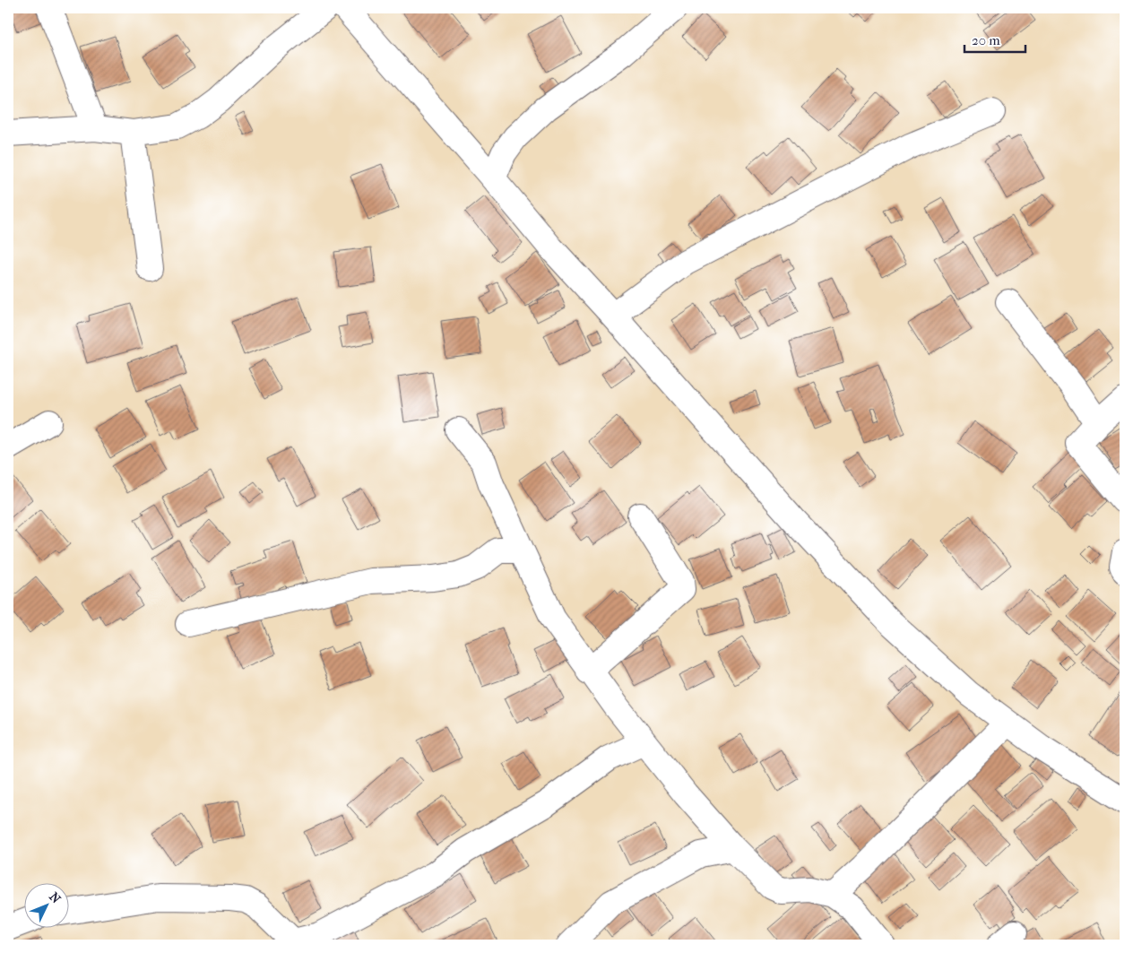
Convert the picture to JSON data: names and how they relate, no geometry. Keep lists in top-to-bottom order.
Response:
{
  "scale_bar": "20 m",
  "north": "top right"
}
